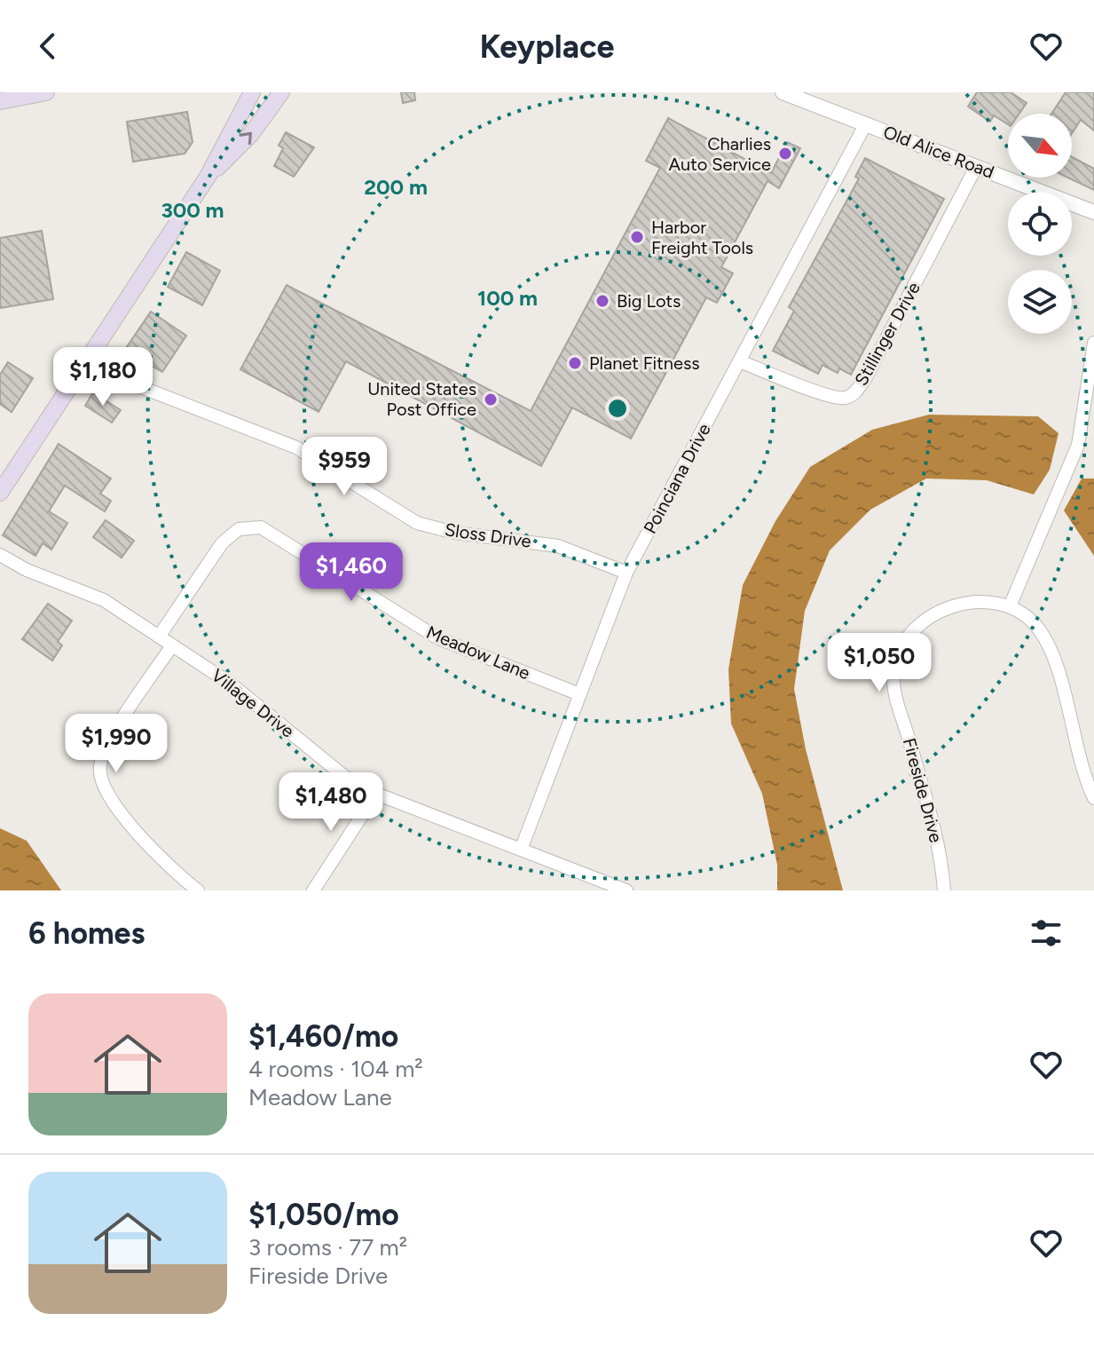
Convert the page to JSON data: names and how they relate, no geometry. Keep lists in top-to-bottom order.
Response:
{
  "streets": {
    "street": [
      "Old Alice Road",
      "Stillinger Drive",
      "Poinciana Drive",
      "Sloss Drive",
      "Meadow Lane",
      "Village Drive",
      "Fireside Drive"
    ]
  },
  "crossings": [
    ["Old Alice Road", "Stillinger Drive"],
    ["Old Alice Road", "Poinciana Drive"],
    ["Stillinger Drive", "Poinciana Drive"],
    ["Poinciana Drive", "Sloss Drive"],
    ["Poinciana Drive", "Meadow Lane"],
    ["Poinciana Drive", "Village Drive"],
    ["Meadow Lane", "Village Drive"]
  ],
  "places": [
    "Charlies Auto Service",
    "Harbor Freight Tools",
    "Big Lots",
    "Planet Fitness",
    "United States Post Office"
  ],
  "north": "bottom right",
  "page": {
    "header": "Keyplace",
    "price": [
      "$1,180",
      "$959",
      "$1,460",
      "$1,050",
      "$1,990",
      "$1,480"
    ],
    "heading": "6 homes",
    "list": [
      {
        "name": "$1,460/mo",
        "note": "4 rooms · 104 m² · Meadow Lane"
      },
      {
        "name": "$1,050/mo",
        "note": "3 rooms · 77 m² · Fireside Drive"
      }
    ]
  },
  "rings": ["200 m", "300 m", "100 m"]
}
